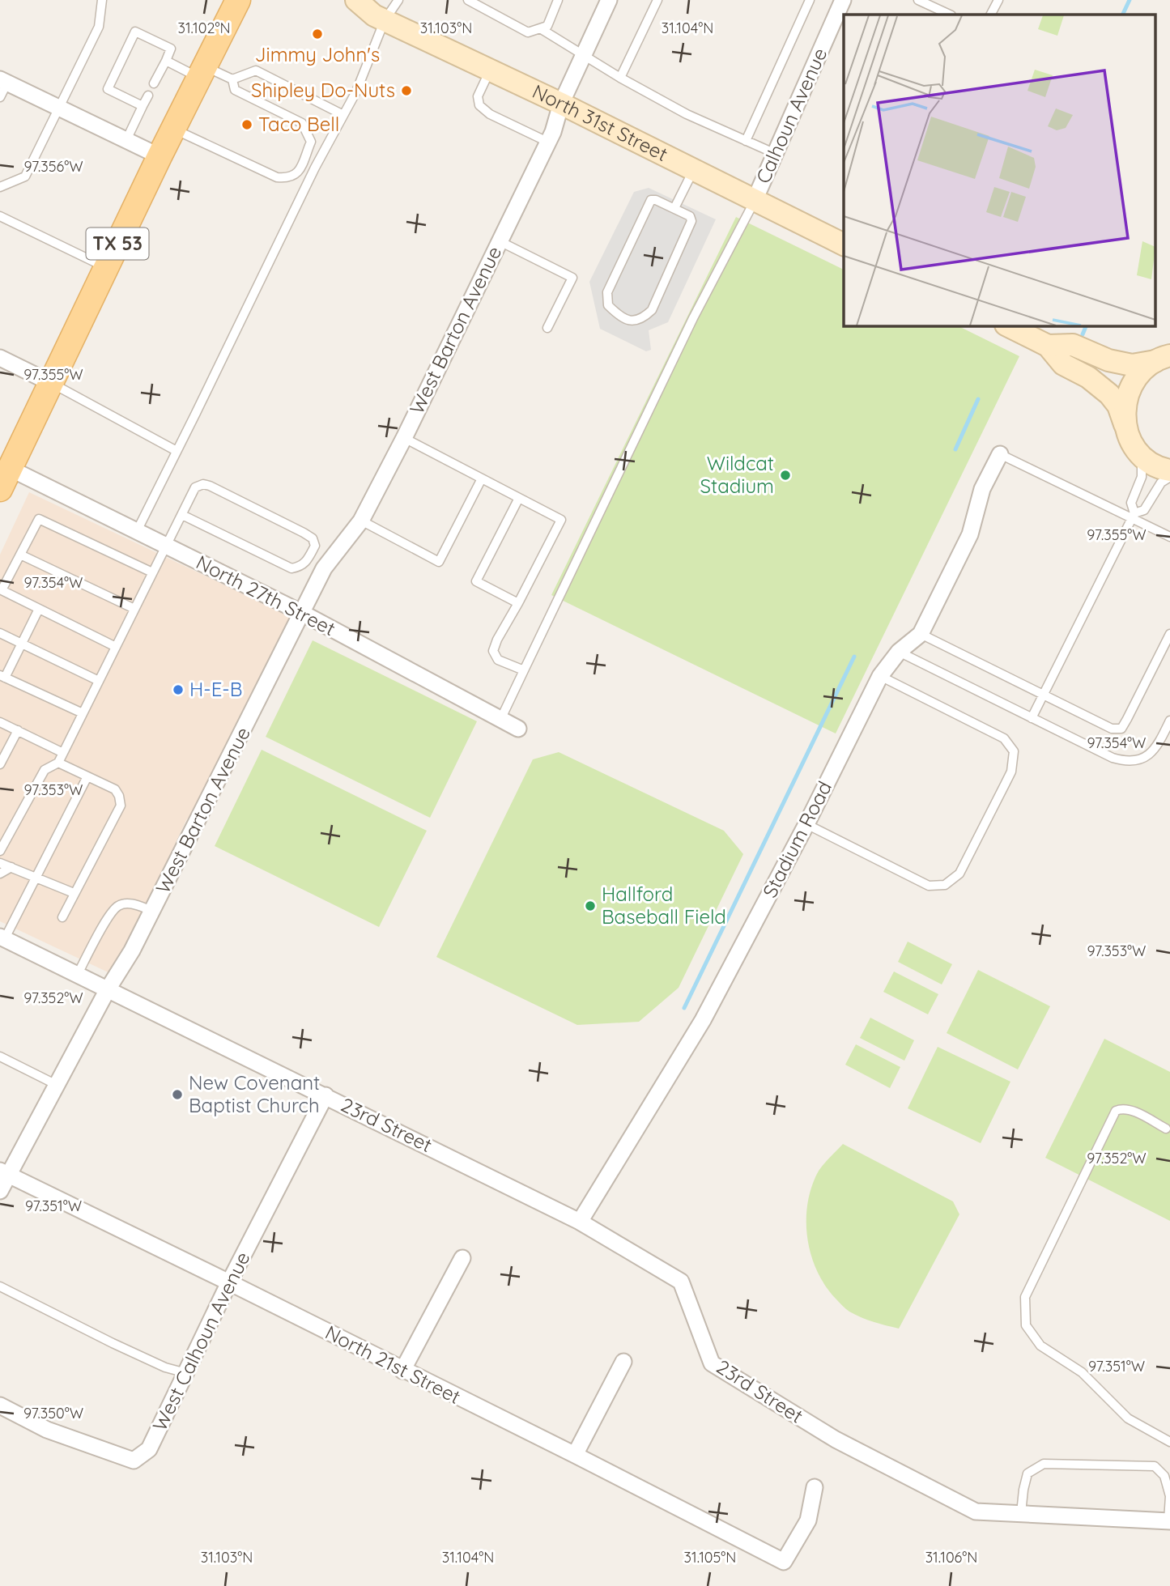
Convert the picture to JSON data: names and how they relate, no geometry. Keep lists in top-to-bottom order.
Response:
{
  "streets": {
    "main road": ["TX 53"],
    "street": [
      "Calhoun Avenue",
      "North 31st Street",
      "West Barton Avenue",
      "North 27th Street",
      "Stadium Road",
      "23rd Street",
      "West Calhoun Avenue",
      "North 21st Street"
    ]
  },
  "crossings": [
    ["Calhoun Avenue", "North 31st Street"],
    ["North 31st Street", "West Barton Avenue"],
    ["TX 53", "North 27th Street"],
    ["West Barton Avenue", "North 27th Street"],
    ["West Barton Avenue", "23rd Street"],
    ["West Barton Avenue", "North 21st Street"],
    ["Stadium Road", "23rd Street"],
    ["23rd Street", "West Calhoun Avenue"],
    ["West Calhoun Avenue", "North 21st Street"]
  ],
  "places": [
    "Jimmy John's",
    "Shipley Do-Nuts",
    "Taco Bell",
    "Wildcat Stadium",
    "H-E-B",
    "Hallford Baseball Field",
    "New Covenant Baptist Church"
  ],
  "coordinates": [
    "31.102°N",
    "31.103°N",
    "31.104°N",
    "97.356°W",
    "97.355°W",
    "97.354°W",
    "97.353°W",
    "97.352°W",
    "97.351°W",
    "97.350°W",
    "31.105°N",
    "31.106°N"
  ]
}
